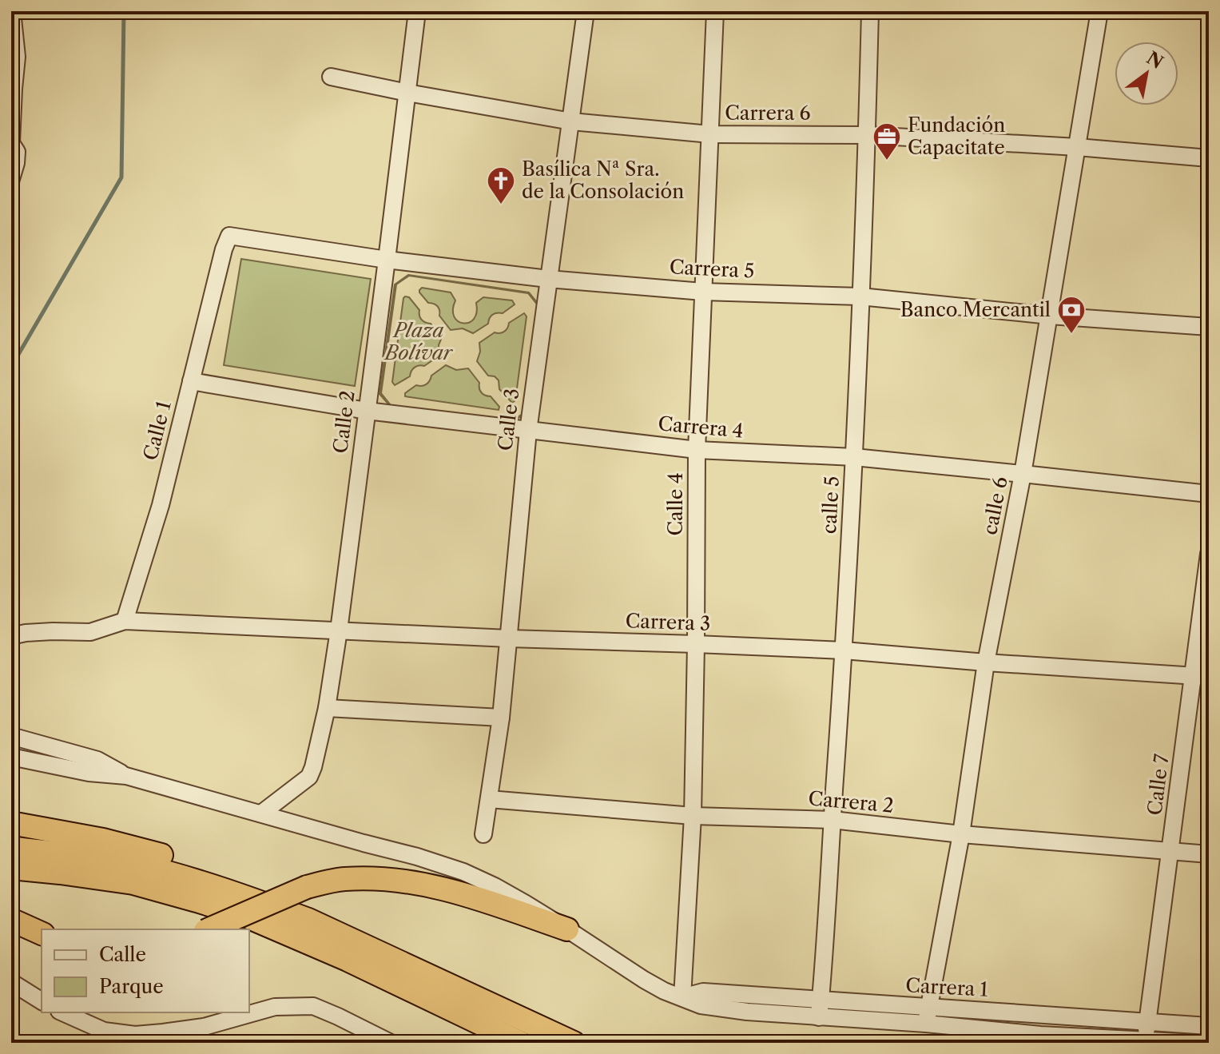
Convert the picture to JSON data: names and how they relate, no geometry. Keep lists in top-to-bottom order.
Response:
{
  "streets": {
    "street": [
      "Carrera 6",
      "Carrera 5",
      "Calle 3",
      "Calle 2",
      "Carrera 4",
      "Calle 1",
      "Calle 4",
      "calle 5",
      "calle 6",
      "Carrera 3",
      "Calle 7",
      "Carrera 2",
      "Carrera 1"
    ]
  },
  "crossings": [
    ["Carrera 6", "Calle 3"],
    ["Carrera 6", "Calle 2"],
    ["Carrera 6", "Calle 4"],
    ["Carrera 6", "calle 5"],
    ["Carrera 6", "calle 6"],
    ["Carrera 5", "Calle 3"],
    ["Carrera 5", "Calle 2"],
    ["Carrera 5", "Calle 1"],
    ["Carrera 5", "Calle 4"],
    ["Carrera 5", "calle 5"],
    ["Carrera 5", "calle 6"],
    ["Calle 3", "Carrera 4"],
    ["Calle 3", "Carrera 3"],
    ["Calle 3", "Carrera 2"],
    ["Calle 2", "Carrera 4"],
    ["Calle 2", "Carrera 3"],
    ["Carrera 4", "Calle 1"],
    ["Carrera 4", "Calle 4"],
    ["Carrera 4", "calle 5"],
    ["Carrera 4", "calle 6"],
    ["Calle 1", "Carrera 3"],
    ["Calle 4", "Carrera 3"],
    ["Calle 4", "Carrera 2"],
    ["Calle 4", "Carrera 1"],
    ["calle 5", "Carrera 3"],
    ["calle 5", "Carrera 2"],
    ["calle 5", "Carrera 1"],
    ["calle 6", "Carrera 3"],
    ["calle 6", "Carrera 2"],
    ["calle 6", "Carrera 1"],
    ["Carrera 3", "Calle 7"],
    ["Calle 7", "Carrera 2"],
    ["Calle 7", "Carrera 1"]
  ],
  "parks": ["Plaza Bolívar"],
  "places": {
    "office": ["Fundación Capacitate"],
    "church": ["Basílica Nª Sra. de la Consolación"],
    "bank": ["Banco Mercantil"]
  },
  "legend": ["Calle", "Parque"],
  "north": "top right"
}
